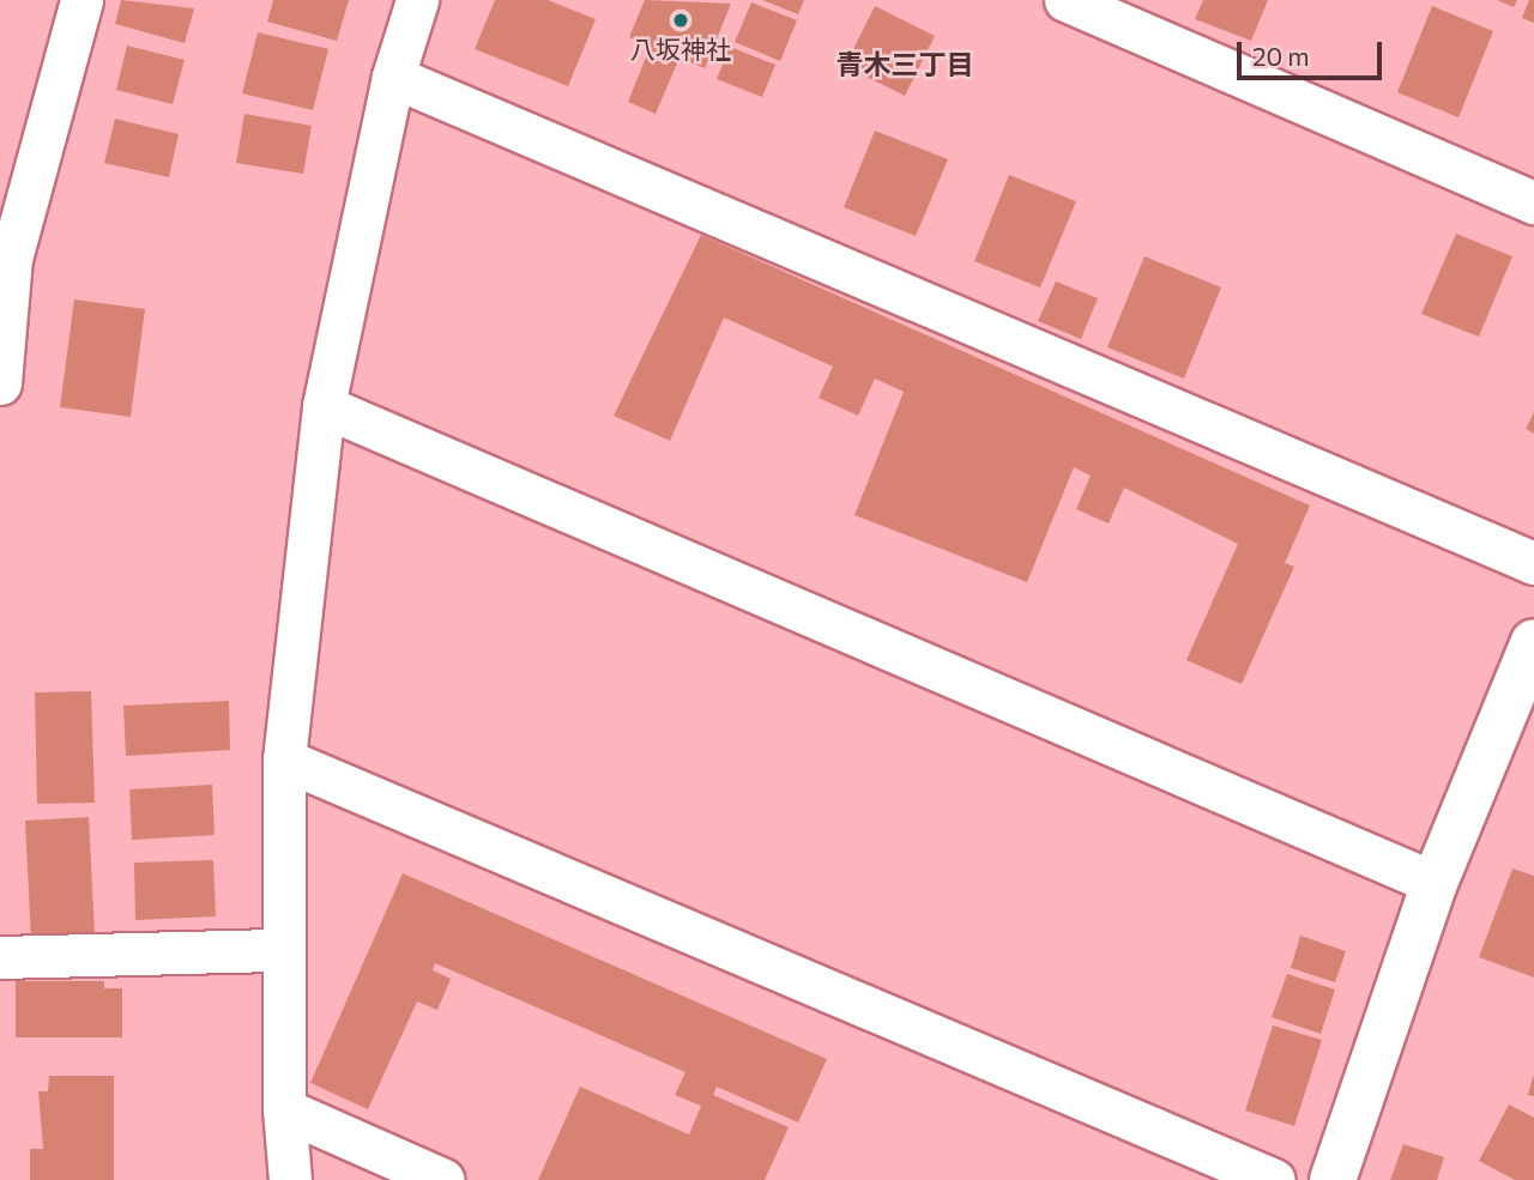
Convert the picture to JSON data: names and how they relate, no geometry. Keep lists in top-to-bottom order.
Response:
{
  "districts": ["青木三丁目"],
  "places": ["八坂神社"],
  "scale_bar": "20 m"
}
